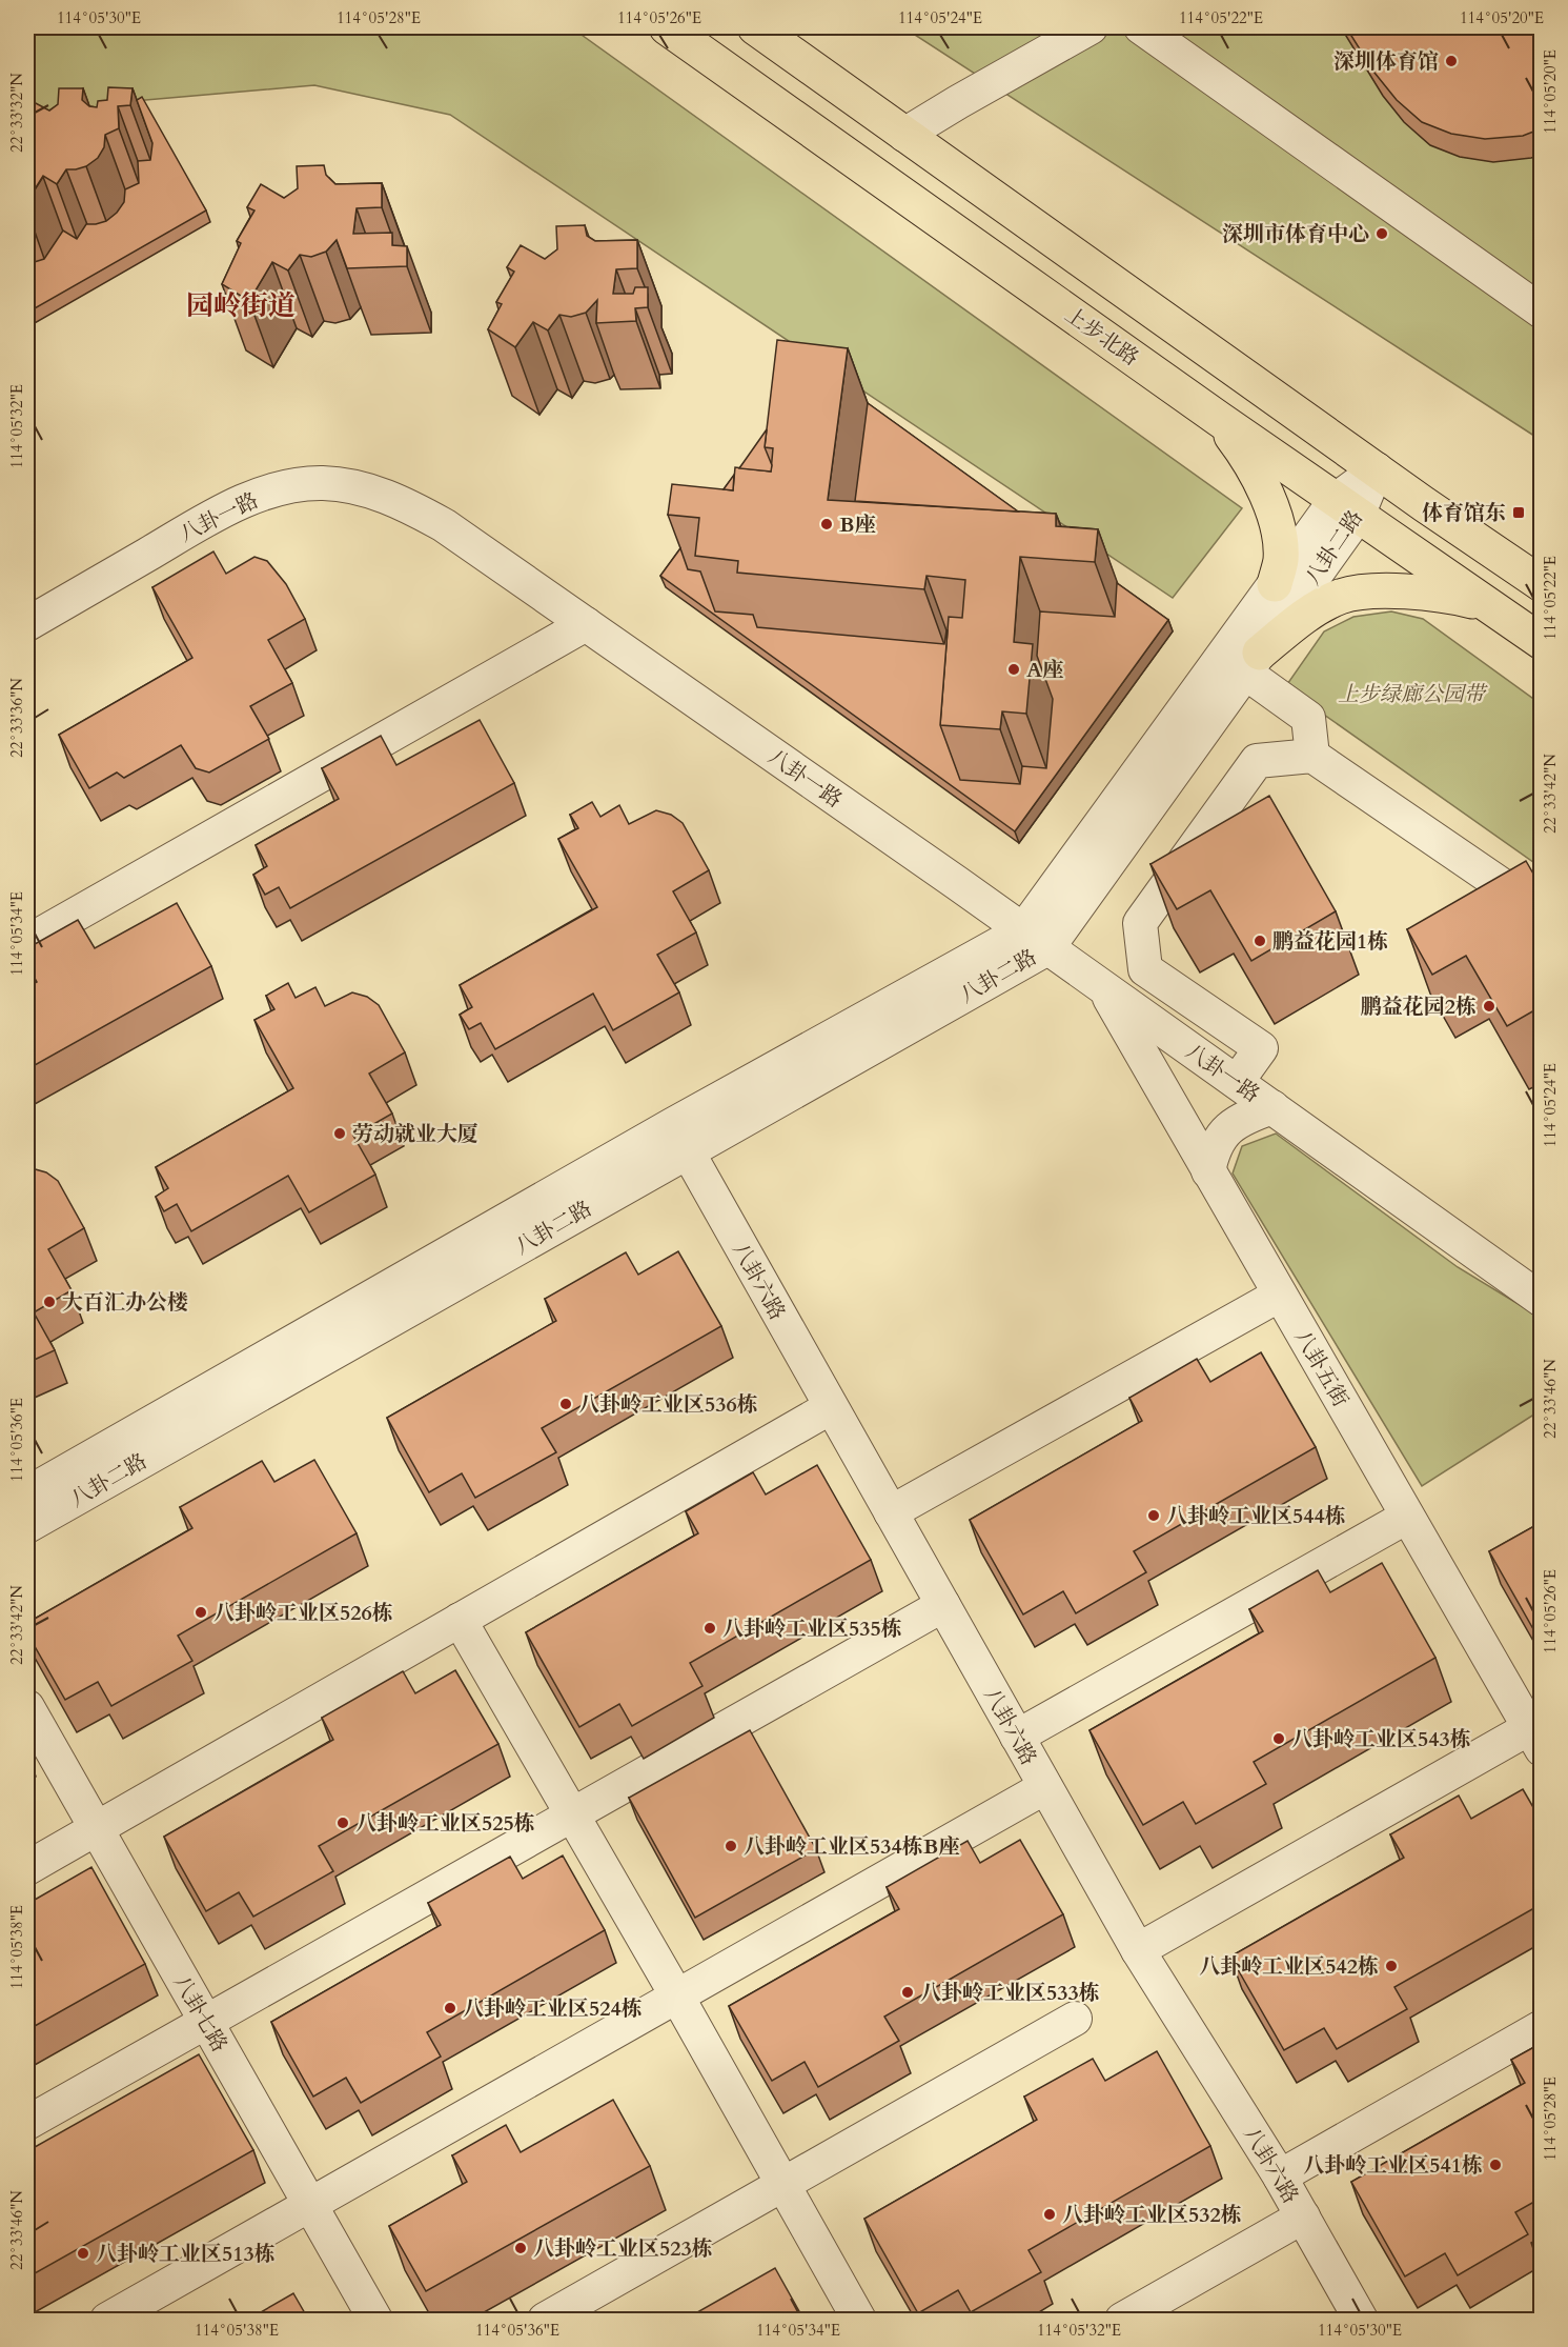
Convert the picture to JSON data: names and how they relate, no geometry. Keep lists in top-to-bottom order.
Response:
{
  "streets": {
    "main road": ["上步北路"],
    "street": [
      "八卦一路",
      "八卦二路",
      "八卦六路",
      "八卦五街",
      "八卦七路"
    ]
  },
  "crossings": [
    ["上步北路", "八卦二路"],
    ["八卦一路", "八卦二路"],
    ["八卦一路", "八卦五街"],
    ["八卦二路", "八卦六路"]
  ],
  "districts": ["园岭街道"],
  "parks": ["上步绿廊公园带"],
  "places": {
    "other": [
      "深圳体育馆",
      "深圳市体育中心",
      "B座",
      "A座",
      "鹏益花园1栋",
      "鹏益花园2栋",
      "劳动就业大厦",
      "大百汇办公楼",
      "八卦岭工业区536栋",
      "八卦岭工业区544栋",
      "八卦岭工业区526栋",
      "八卦岭工业区535栋",
      "八卦岭工业区543栋",
      "八卦岭工业区525栋",
      "八卦岭工业区534栋B座",
      "八卦岭工业区542栋",
      "八卦岭工业区533栋",
      "八卦岭工业区524栋",
      "八卦岭工业区541栋",
      "八卦岭工业区532栋",
      "八卦岭工业区523栋",
      "八卦岭工业区513栋"
    ],
    "transit": ["体育馆东"]
  },
  "coordinates": [
    "114°05'30\"E",
    "114°05'28\"E",
    "114°05'26\"E",
    "114°05'24\"E",
    "114°05'22\"E",
    "114°05'20\"E",
    "22°33'32\"N",
    "114°05'32\"E",
    "22°33'36\"N",
    "22°33'42\"N",
    "114°05'34\"E",
    "22°33'46\"N",
    "114°05'36\"E",
    "114°05'38\"E"
  ]
}
